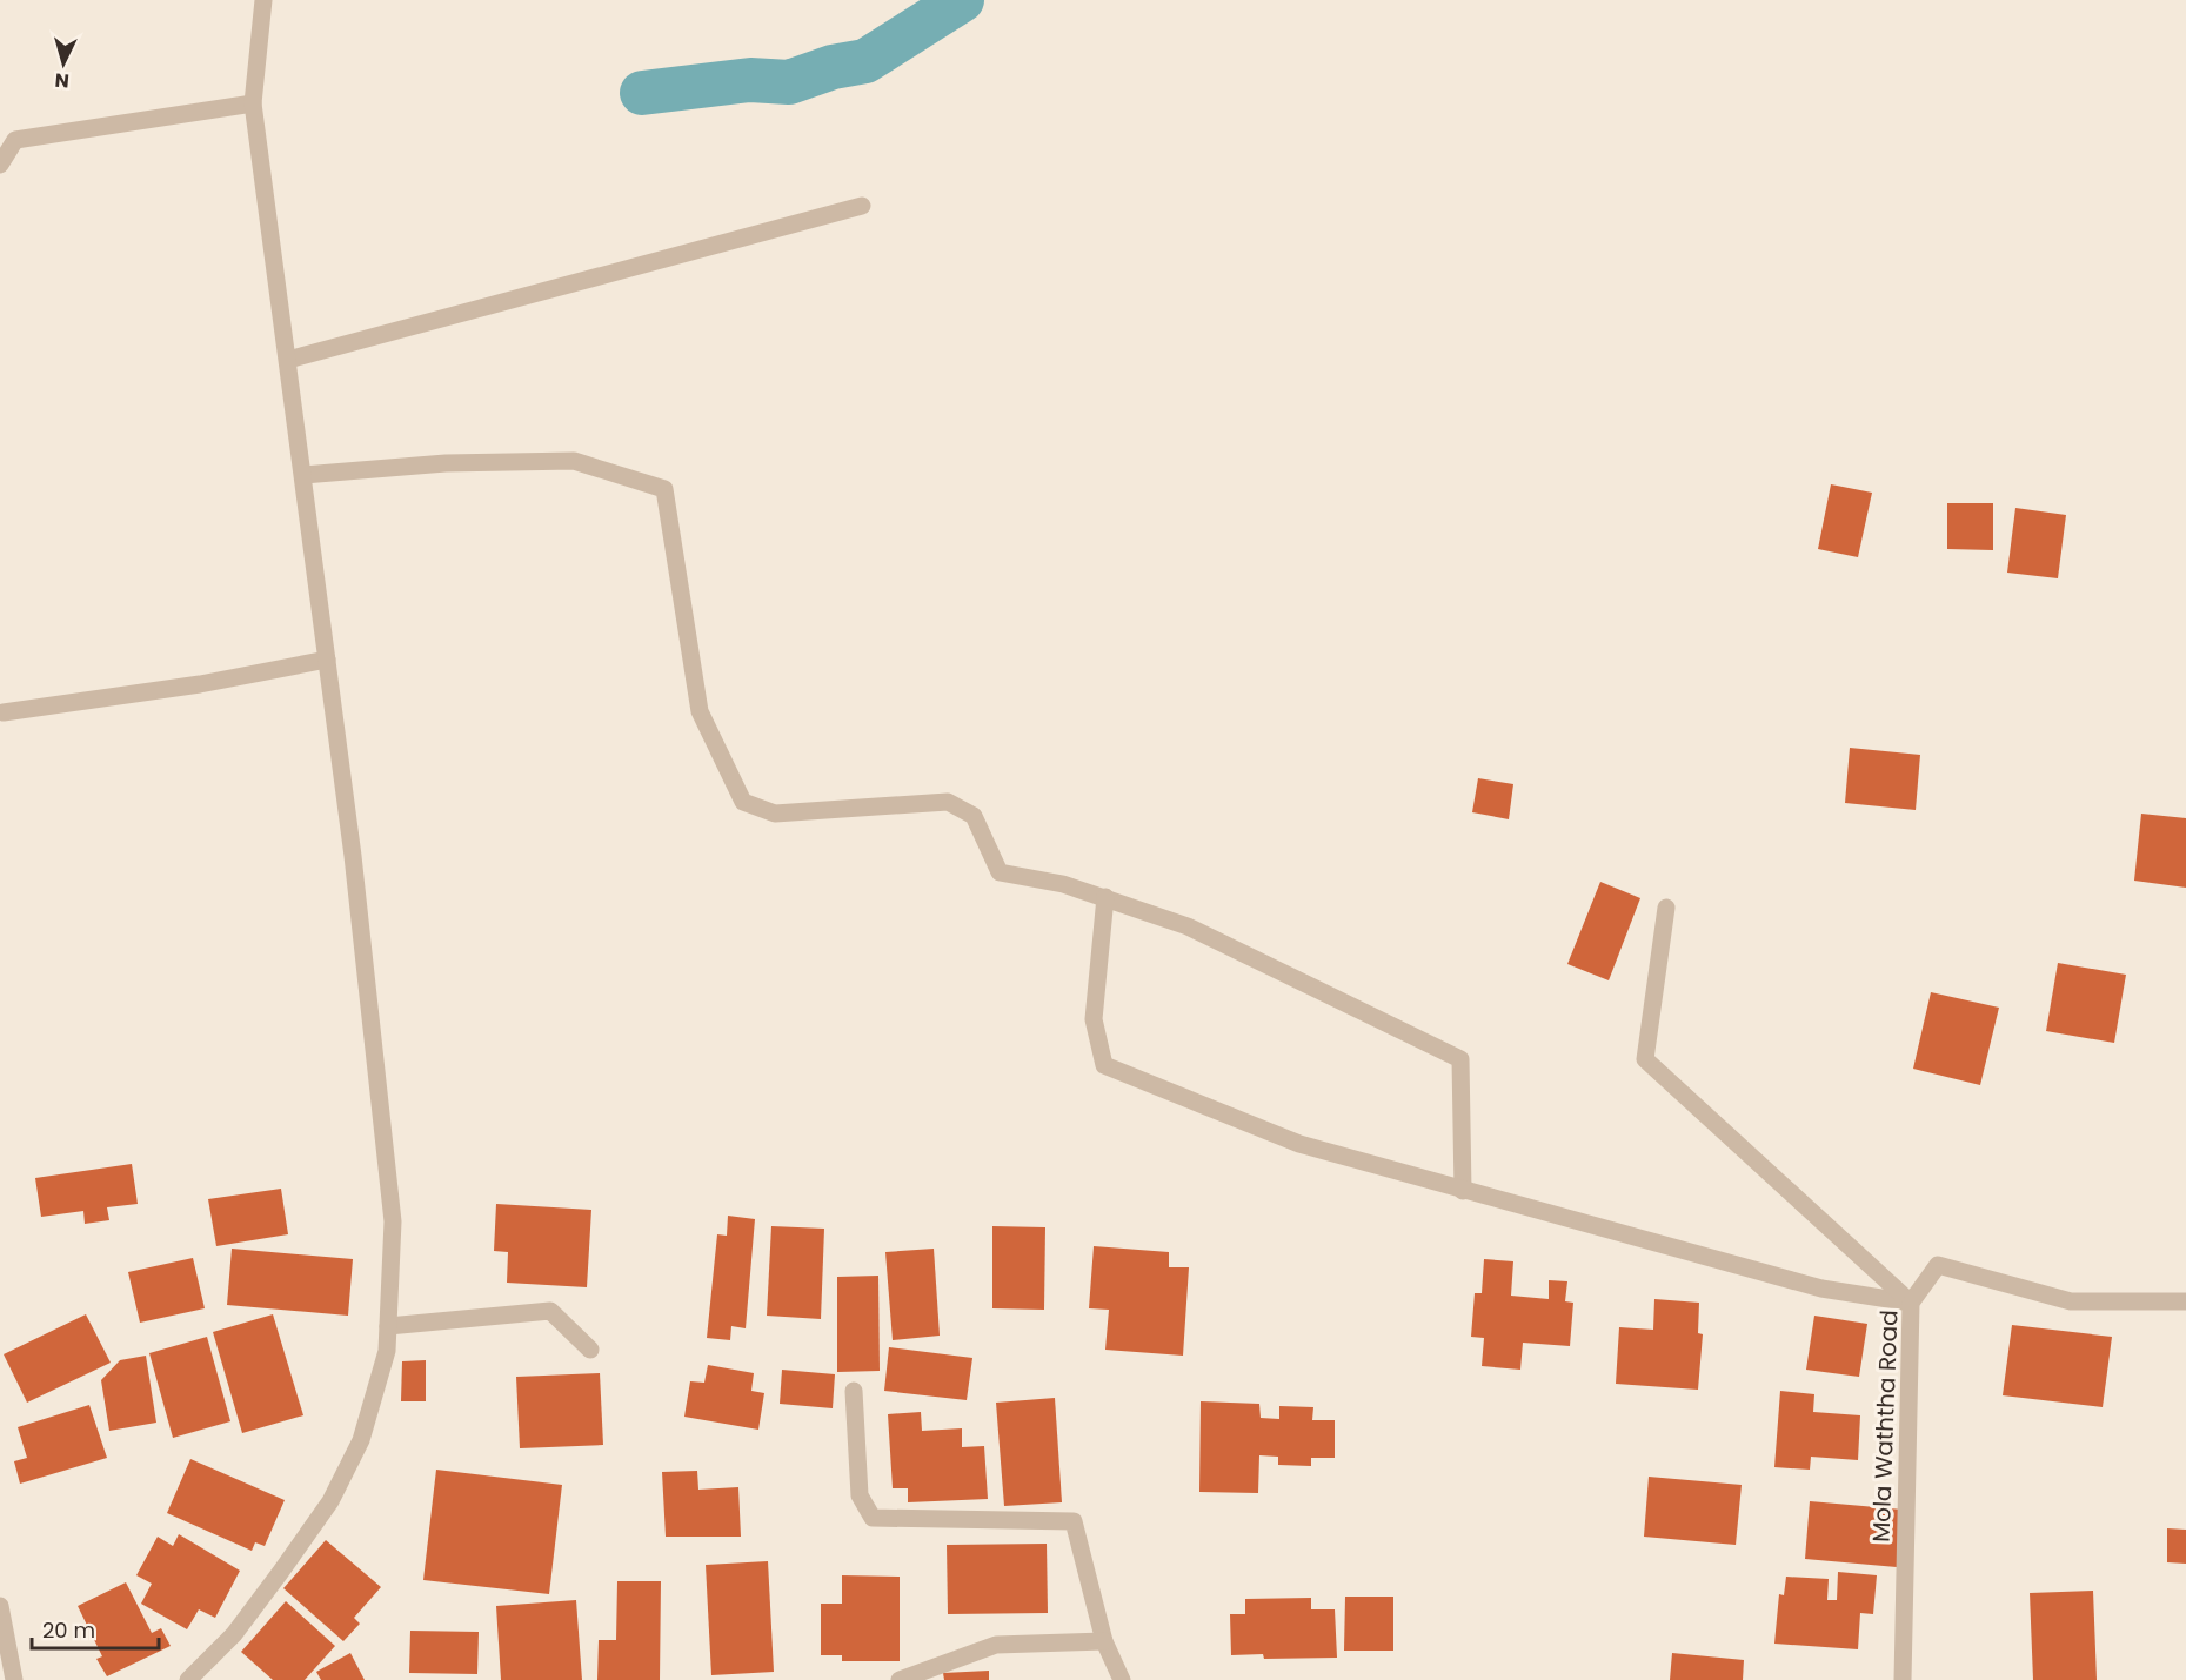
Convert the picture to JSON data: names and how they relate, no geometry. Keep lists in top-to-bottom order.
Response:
{
  "streets": {
    "street": ["Mola Waththa Road"]
  },
  "scale_bar": "20 m",
  "north": "bottom"
}
